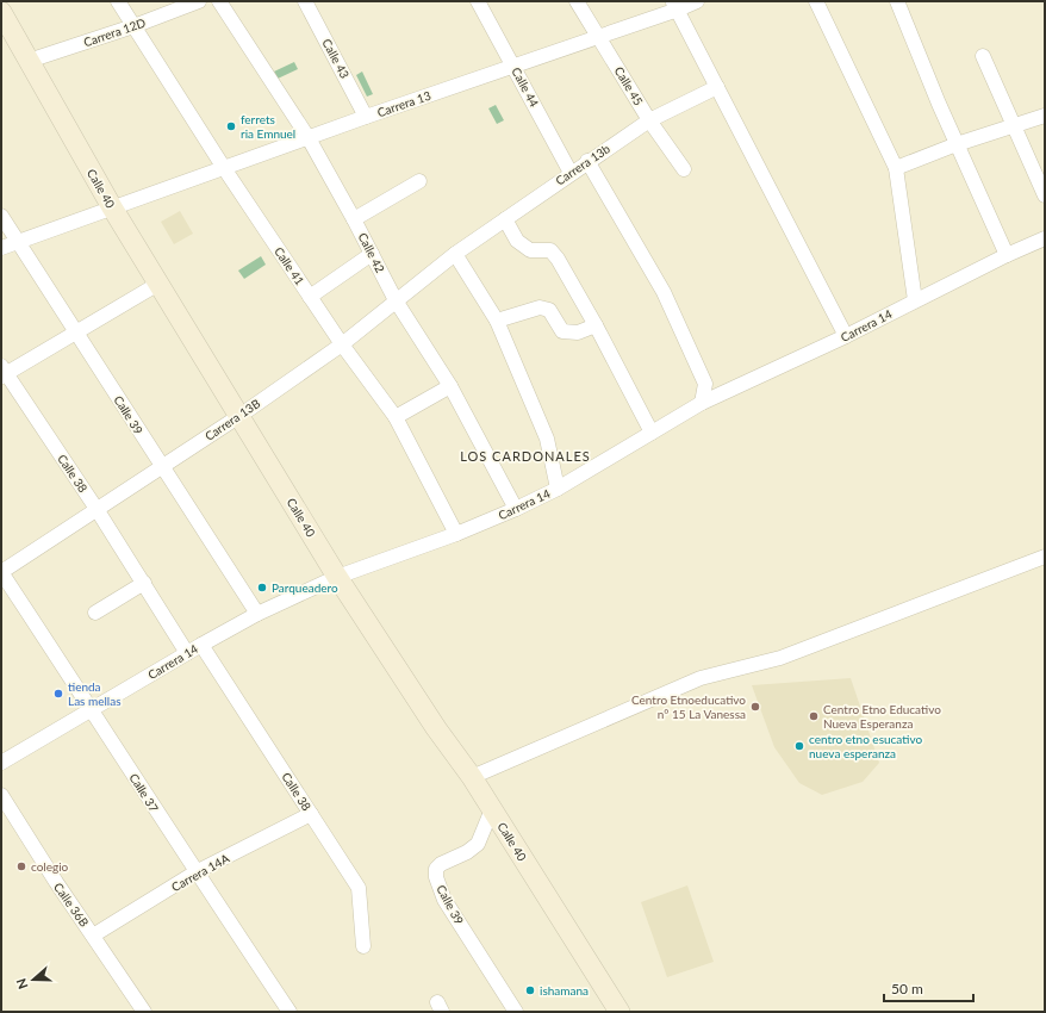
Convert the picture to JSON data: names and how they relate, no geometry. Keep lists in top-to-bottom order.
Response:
{
  "streets": {
    "street": [
      "Carrera 12D",
      "Calle 43",
      "Calle 45",
      "Calle 44",
      "Carrera 13",
      "Carrera 13b",
      "Calle 40",
      "Calle 42",
      "Calle 41",
      "Carrera 14",
      "Calle 39",
      "Carrera 13B",
      "Calle 38",
      "Calle 37",
      "Carrera 14A",
      "Calle 36B"
    ]
  },
  "crossings": [
    ["Carrera 12D", "Calle 40"],
    ["Carrera 12D", "Calle 41"],
    ["Calle 43", "Carrera 13"],
    ["Calle 45", "Carrera 13"],
    ["Calle 45", "Carrera 13b"],
    ["Calle 44", "Carrera 13"],
    ["Calle 44", "Carrera 13b"],
    ["Carrera 13", "Calle 40"],
    ["Carrera 13", "Calle 42"],
    ["Carrera 13", "Calle 41"],
    ["Carrera 13", "Calle 39"],
    ["Carrera 13b", "Carrera 13B"],
    ["Calle 40", "Carrera 14"],
    ["Calle 40", "Calle 39"],
    ["Calle 40", "Carrera 13B"],
    ["Calle 42", "Carrera 14"],
    ["Calle 42", "Carrera 13B"],
    ["Calle 41", "Carrera 14"],
    ["Calle 41", "Carrera 13B"],
    ["Carrera 14", "Calle 39"],
    ["Carrera 14", "Calle 38"],
    ["Carrera 14", "Calle 37"],
    ["Calle 39", "Carrera 13B"],
    ["Carrera 13B", "Calle 38"],
    ["Carrera 13B", "Calle 37"],
    ["Calle 38", "Carrera 14A"],
    ["Calle 37", "Carrera 14A"],
    ["Carrera 14A", "Calle 36B"]
  ],
  "districts": ["LOS CARDONALES"],
  "places": [
    "ferrets ria Emnuel",
    "Parqueadero",
    "tienda Las mellas",
    "Centro Etnoeducativo n° 15 La Vanessa",
    "Centro Etno Educativo Nueva Esperanza",
    "centro etno esucativo nueva esperanza",
    "colegio",
    "ishamana"
  ],
  "scale_bar": "50 m",
  "north": "left"
}
